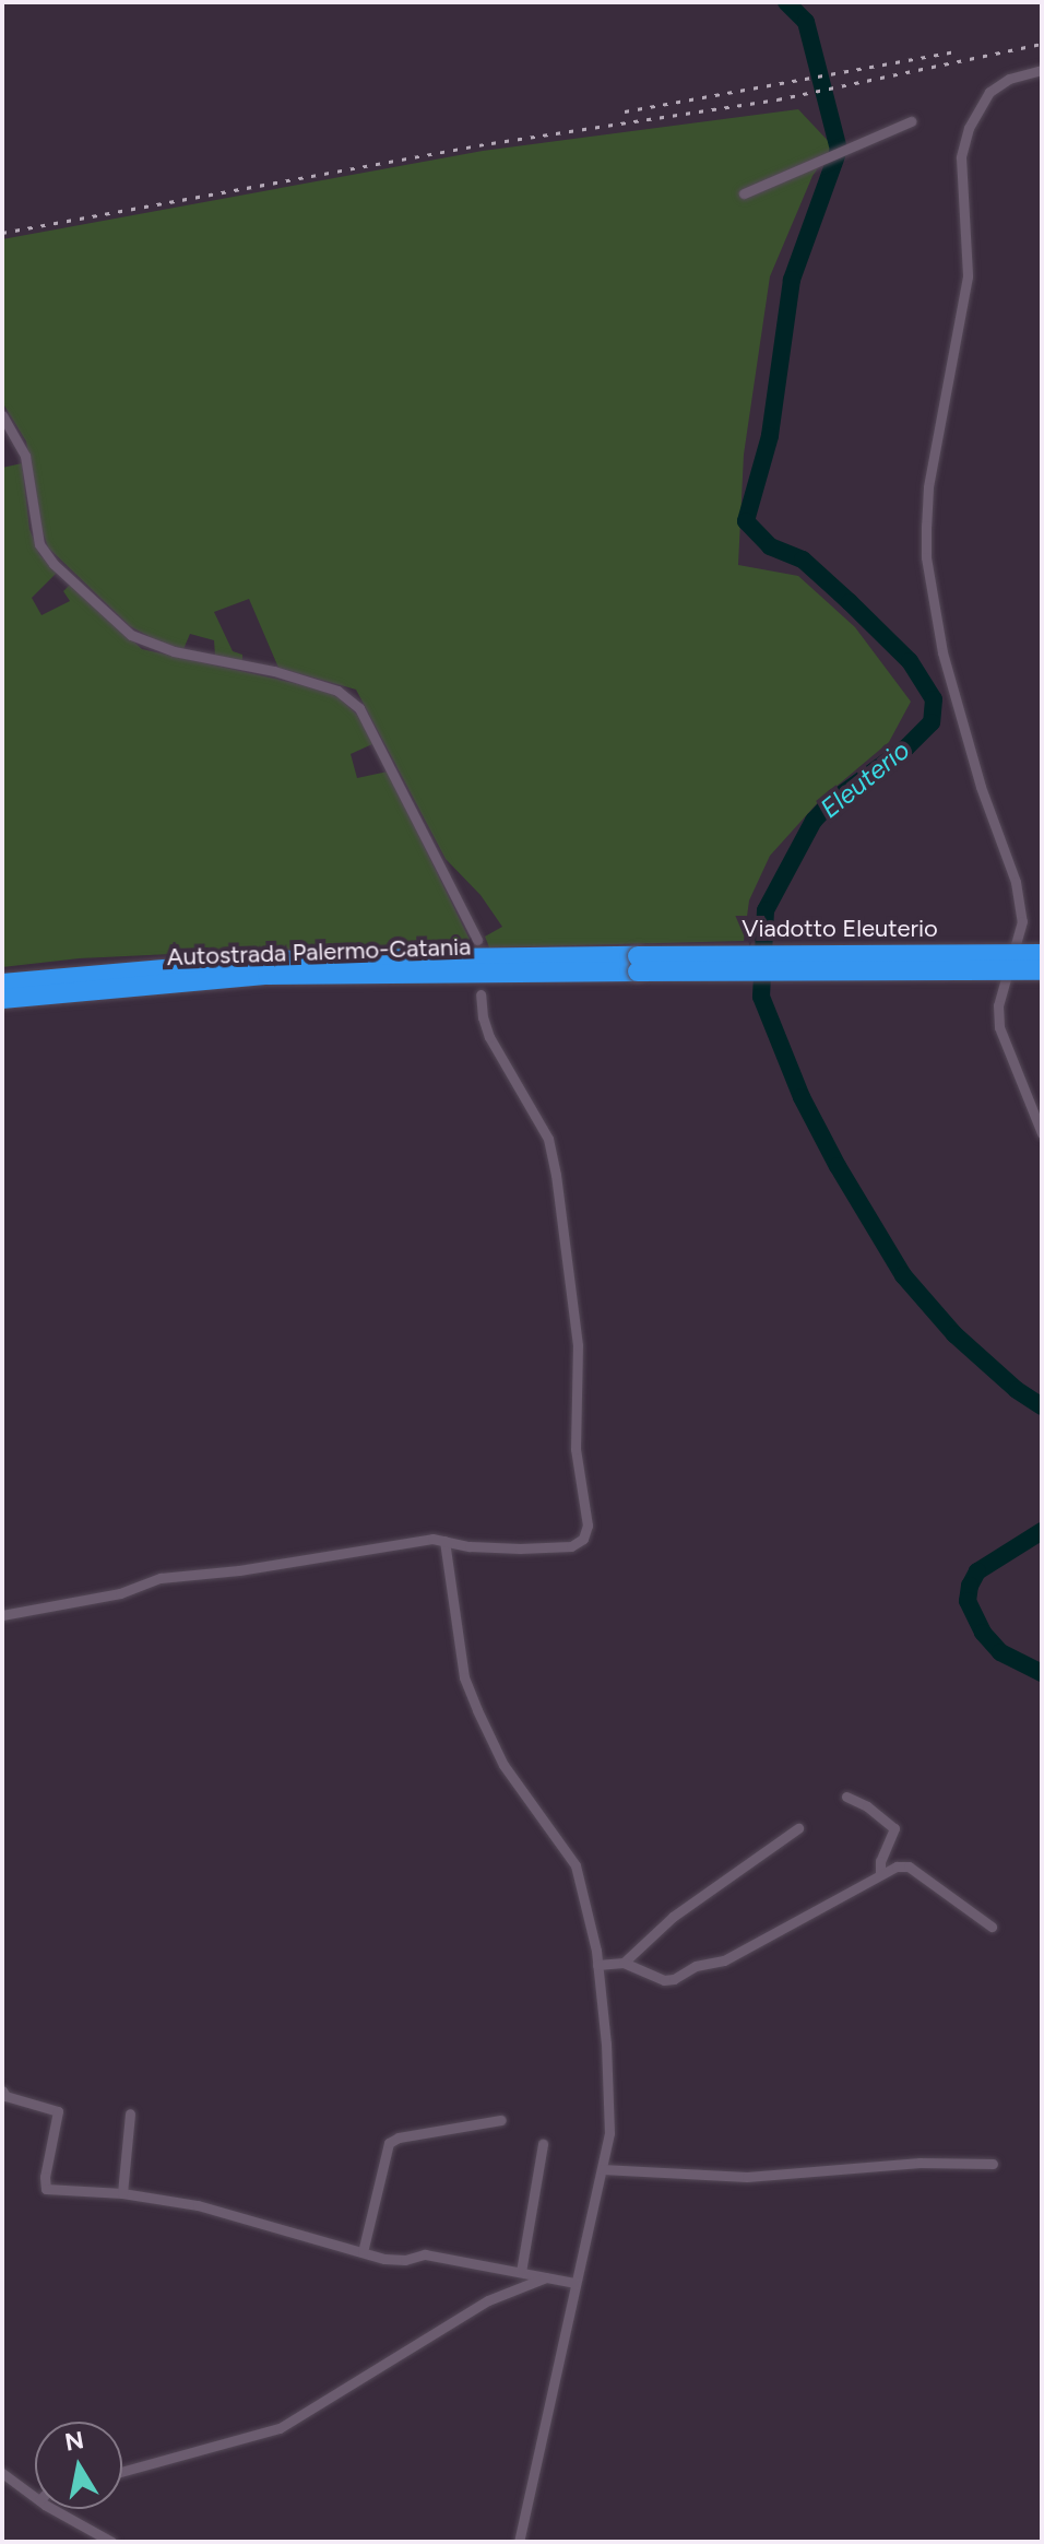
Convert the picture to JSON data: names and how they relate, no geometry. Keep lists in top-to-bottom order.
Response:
{
  "streets": {
    "highway": ["Viadotto Eleuterio", "Autostrada Palermo-Catania"]
  },
  "crossings": [
    ["Viadotto Eleuterio", "Autostrada Palermo-Catania"]
  ],
  "water": ["Eleuterio"],
  "north": "top"
}
